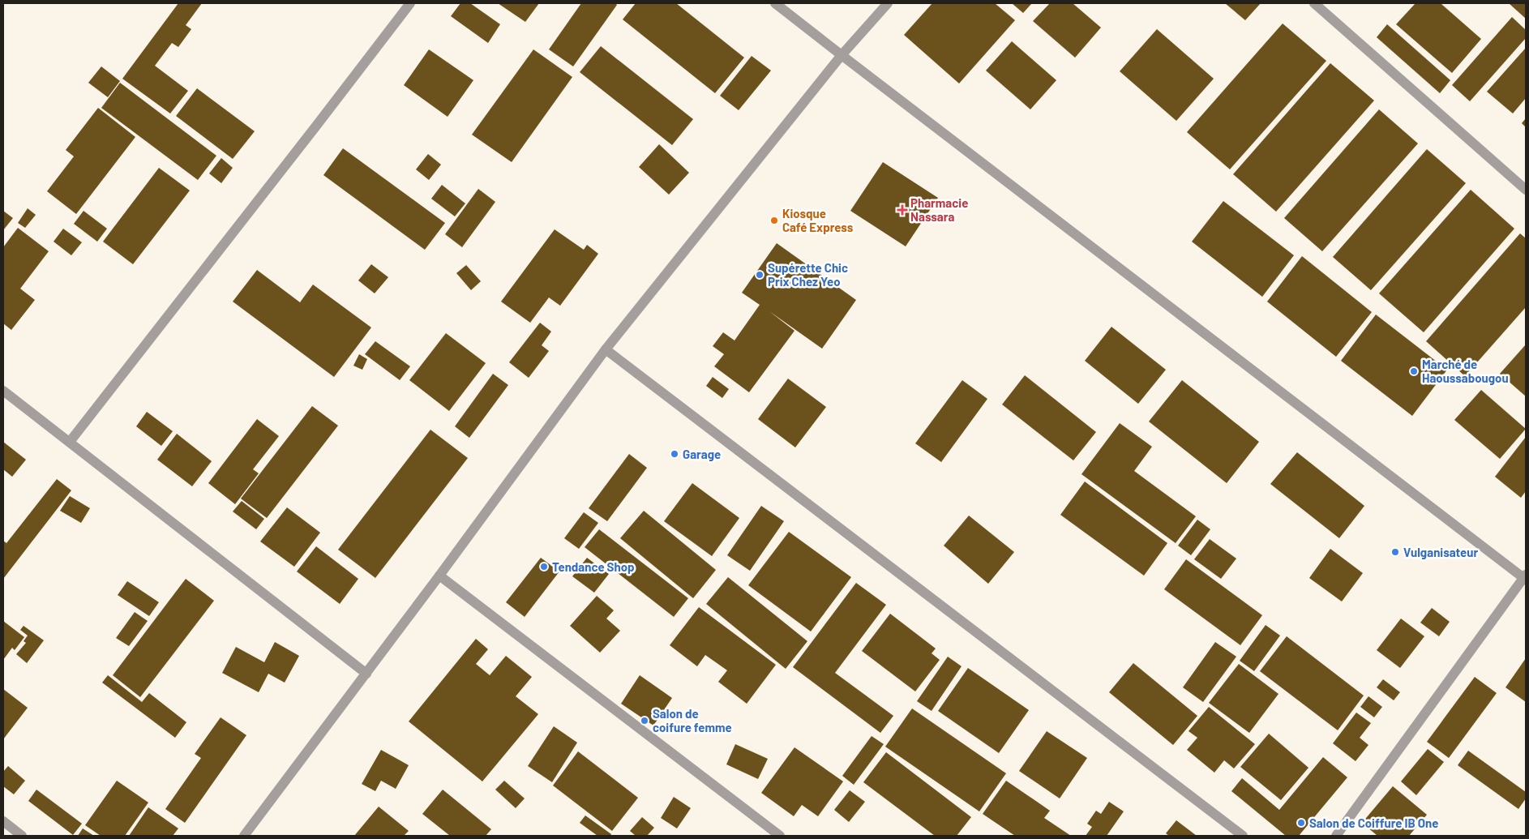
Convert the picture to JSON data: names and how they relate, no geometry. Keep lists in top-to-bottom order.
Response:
{
  "places": {
    "health": ["Pharmacie Nassara"],
    "other": [
      "Kiosque Café Express",
      "Supérette Chic Prix Chez Yeo",
      "Marché de Haoussabougou",
      "Garage",
      "Vulganisateur",
      "Tendance Shop",
      "Salon de coifure femme",
      "Salon de Coiffure IB One"
    ]
  }
}
